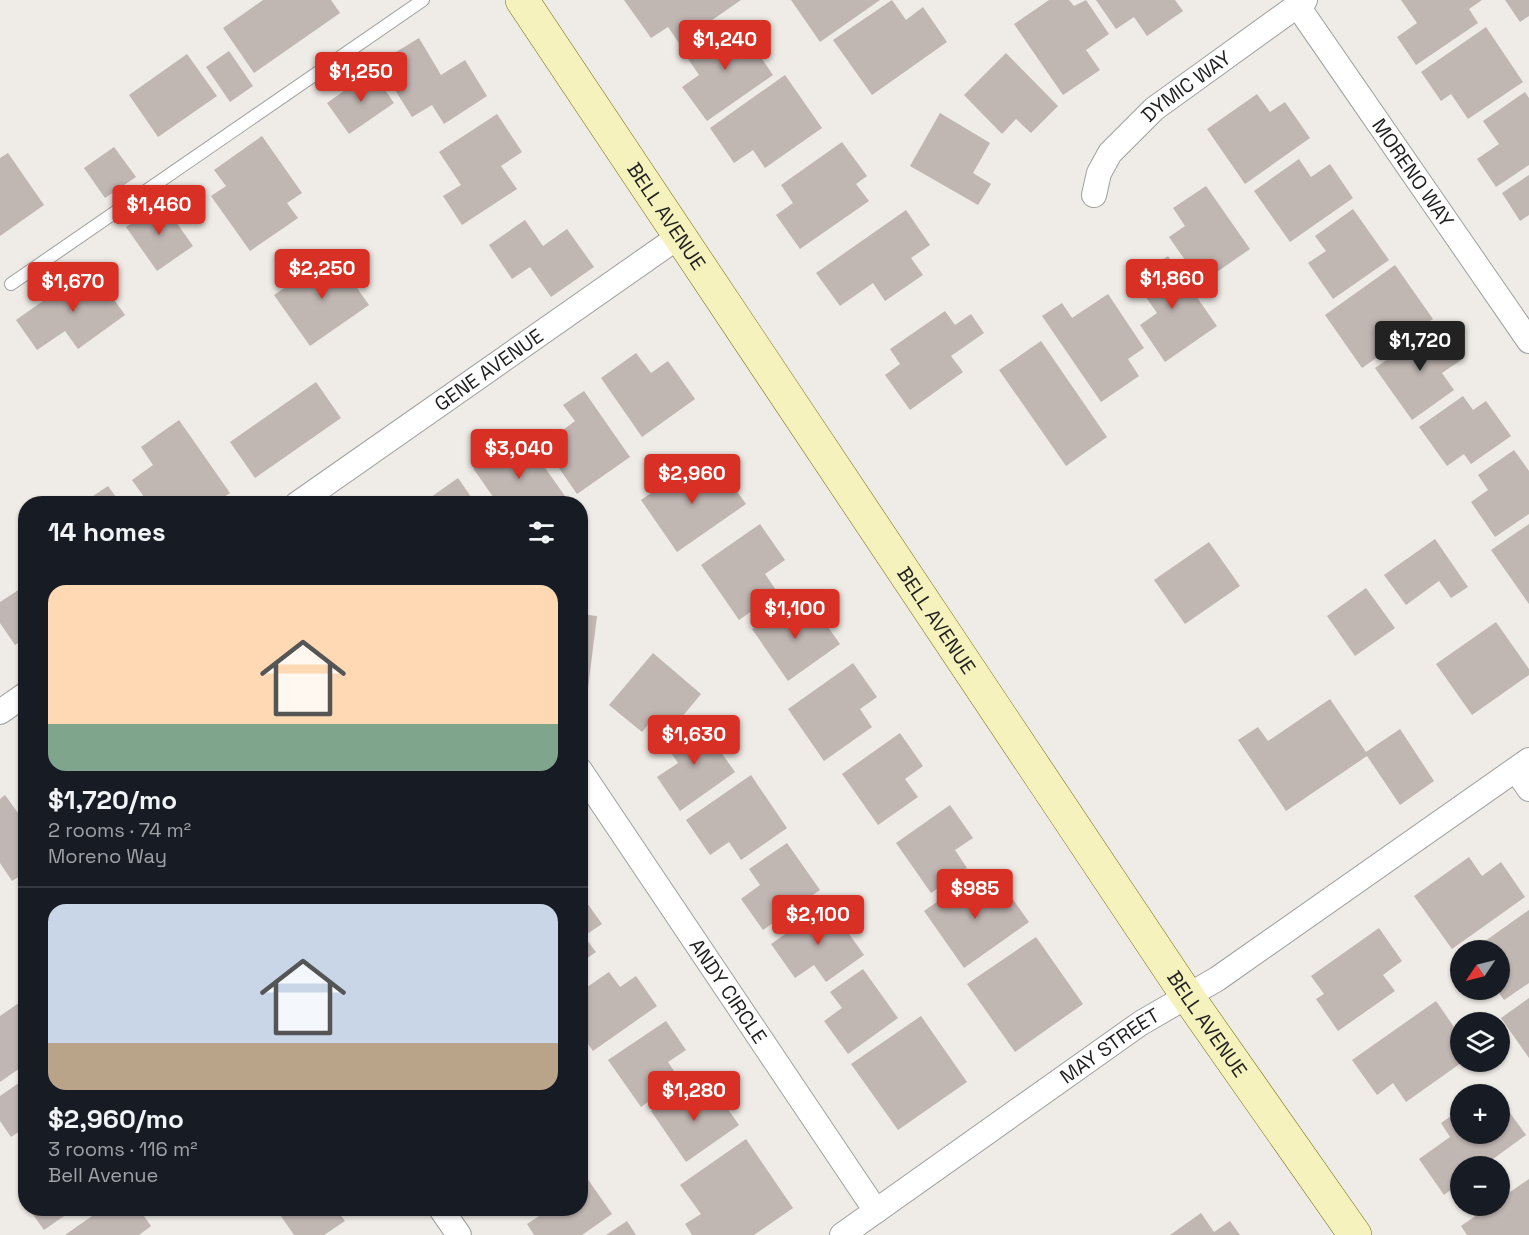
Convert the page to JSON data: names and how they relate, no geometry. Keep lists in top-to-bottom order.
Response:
{
  "streets": {
    "main road": ["BELL AVENUE"],
    "street": [
      "DYMIC WAY",
      "MORENO WAY",
      "GENE AVENUE",
      "ANDY CIRCLE",
      "MAY STREET"
    ]
  },
  "crossings": [
    ["DYMIC WAY", "MORENO WAY"],
    ["BELL AVENUE", "GENE AVENUE"],
    ["BELL AVENUE", "MAY STREET"],
    ["ANDY CIRCLE", "MAY STREET"]
  ],
  "north": "bottom left",
  "page": {
    "price": [
      "$1,240",
      "$1,250",
      "$1,460",
      "$2,250",
      "$1,860",
      "$1,670",
      "$1,720",
      "$3,040",
      "$2,960",
      "$1,100",
      "$1,630",
      "$985",
      "$2,100",
      "$1,280"
    ],
    "heading": "14 homes",
    "list": [
      {
        "name": "$1,720/mo",
        "note": "2 rooms · 74 m² · Moreno Way"
      },
      {
        "name": "$2,960/mo",
        "note": "3 rooms · 116 m² · Bell Avenue"
      }
    ],
    "map_buttons": ["+", "−"]
  }
}
